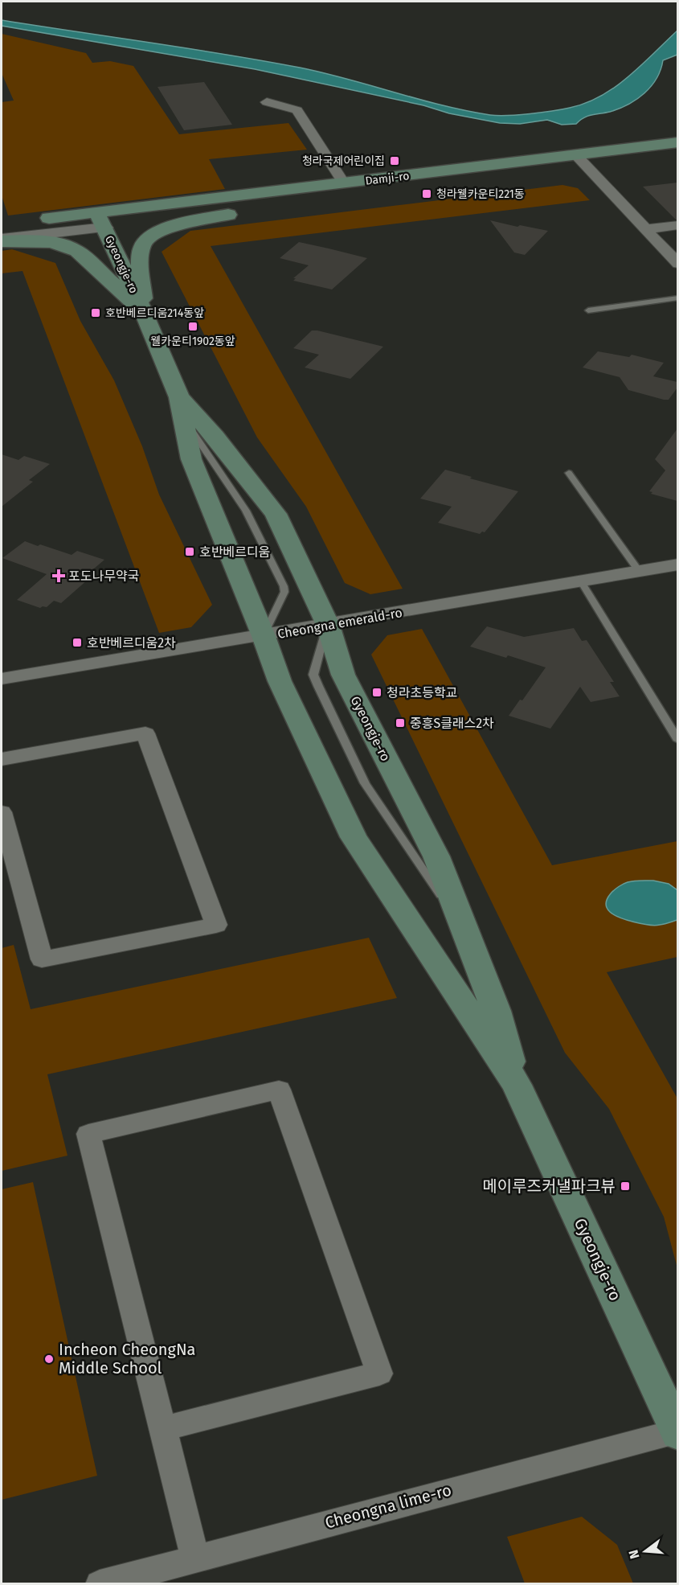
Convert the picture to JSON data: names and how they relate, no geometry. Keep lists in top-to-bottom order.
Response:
{
  "streets": {
    "main road": ["Damji-ro", "Gyeongje-ro"],
    "street": ["Cheongna emerald-ro", "Cheongna lime-ro"]
  },
  "crossings": [
    ["Damji-ro", "Gyeongje-ro"],
    ["Gyeongje-ro", "Cheongna emerald-ro"],
    ["Gyeongje-ro", "Cheongna lime-ro"]
  ],
  "places": {
    "transit": [
      "청라국제어린이집",
      "청라웰카운티221동",
      "호반베르디움214동앞",
      "웰카운티1902동앞",
      "호반베르디움",
      "호반베르디움2차",
      "청라초등학교",
      "중흥S클래스2차",
      "메이루즈커낼파크뷰"
    ],
    "health": ["포도나무약국"],
    "other": ["Incheon CheongNa Middle School"]
  },
  "north": "left"
}
